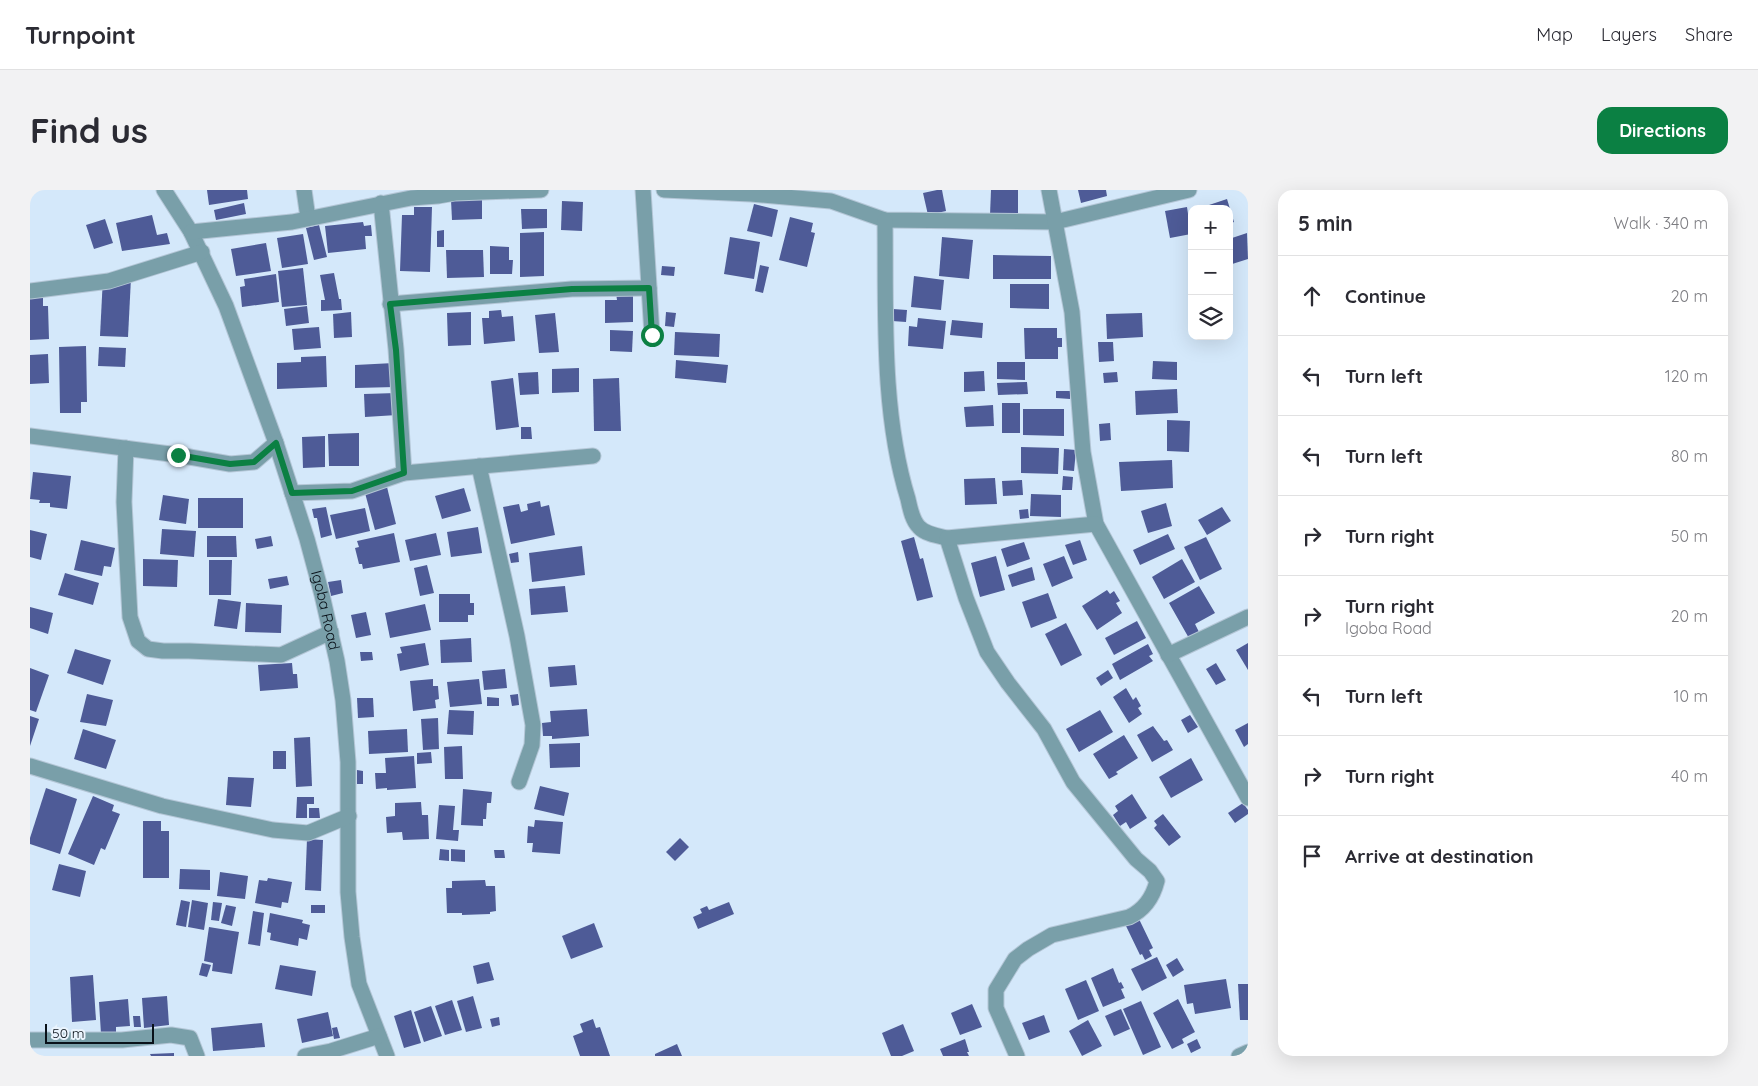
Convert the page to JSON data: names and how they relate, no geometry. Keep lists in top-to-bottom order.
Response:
{
  "streets": {
    "street": ["Igoba Road"]
  },
  "scale_bar": "50 m",
  "page": {
    "header": "Turnpoint",
    "nav": ["Map", "Layers", "Share"],
    "buttons": "Directions",
    "title": "Find us",
    "heading": ["5 min", "Walk · 340 m"],
    "map_buttons": ["+", "−"],
    "list": [
      ["Continue", "20 m"],
      ["Turn left", "120 m"],
      ["Turn left", "80 m"],
      ["Turn right", "50 m"],
      ["Turn right", "Igoba Road", "20 m"],
      ["Turn left", "10 m"],
      ["Turn right", "40 m"],
      "Arrive at destination"
    ],
    "scale": "50 m"
  }
}
